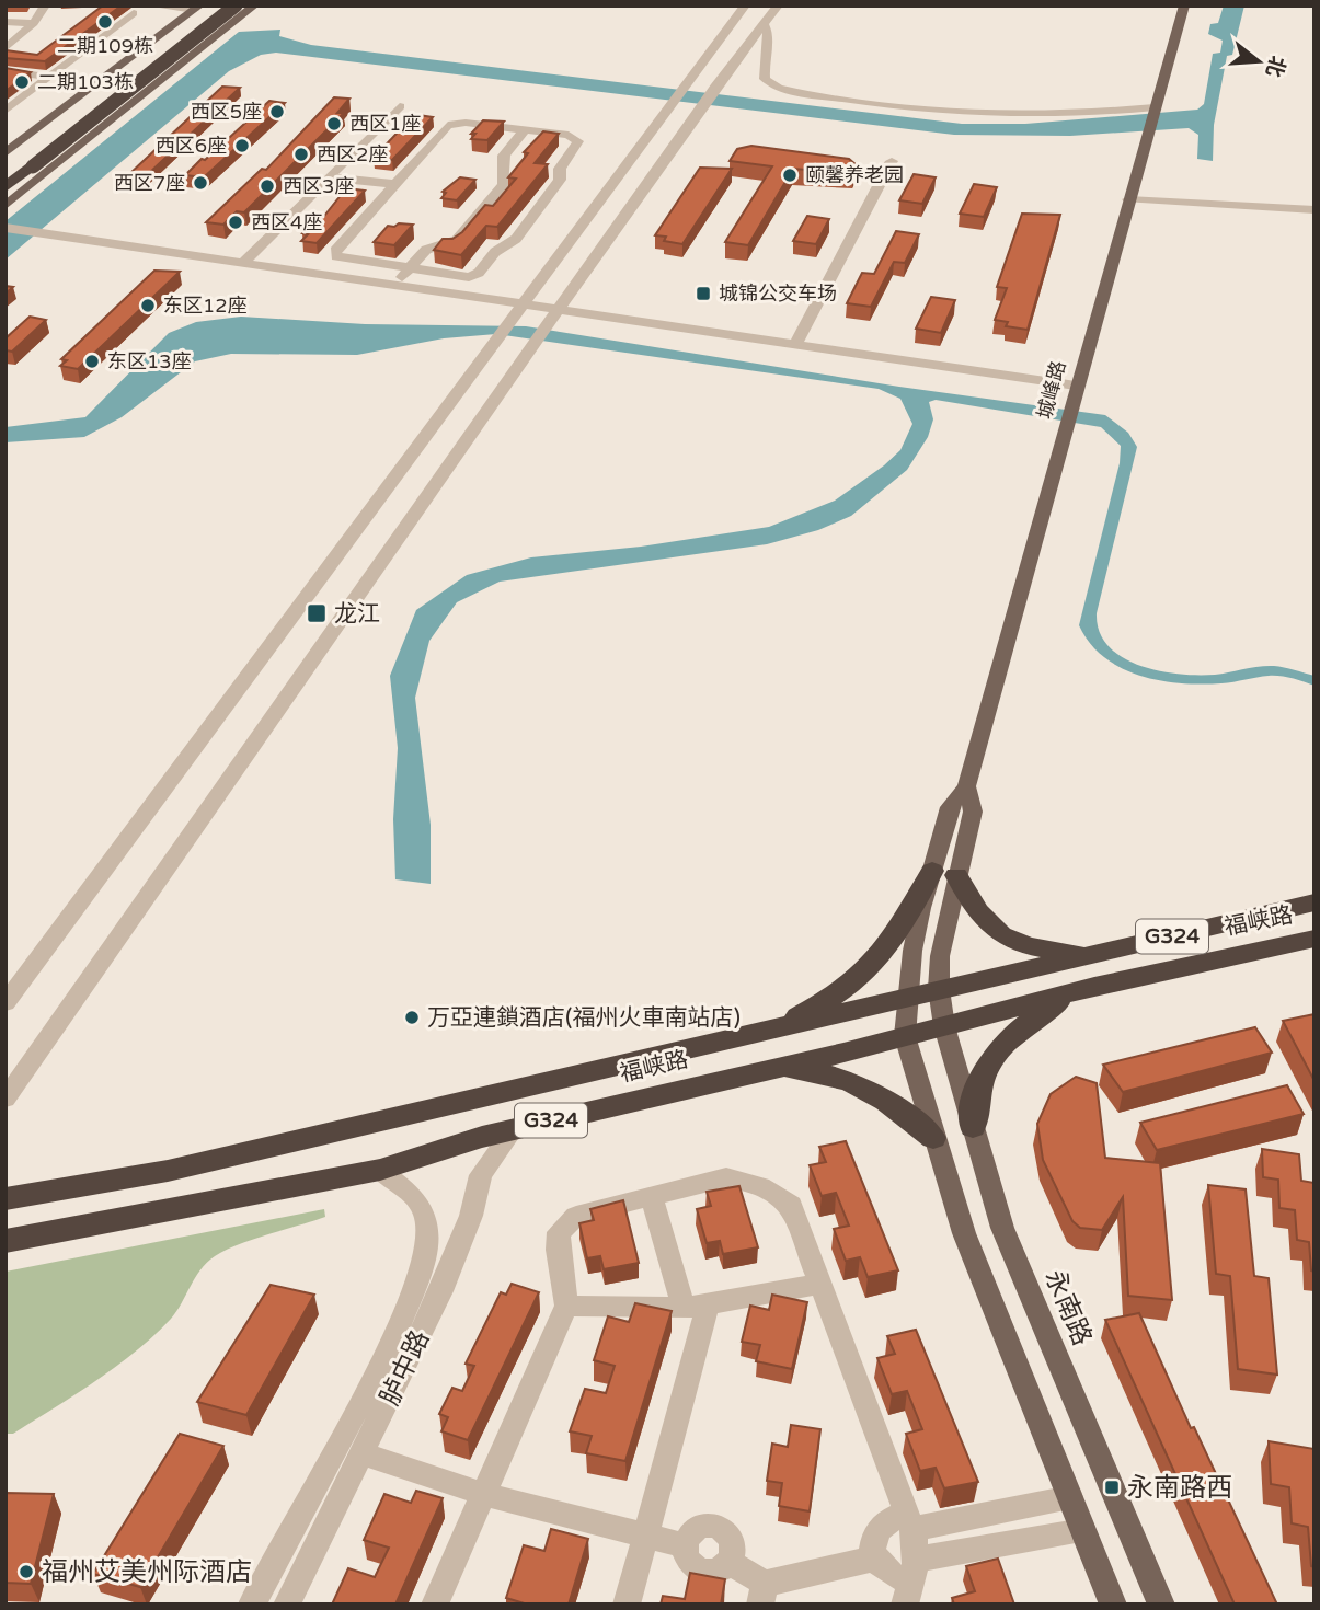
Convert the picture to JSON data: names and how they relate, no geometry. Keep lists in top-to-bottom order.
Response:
{
  "streets": {
    "highway": ["福峡路", "G324"],
    "main road": ["城峰路", "永南路"],
    "street": ["胪中路"]
  },
  "crossings": [
    ["城峰路", "福峡路"],
    ["城峰路", "永南路"],
    ["福峡路", "永南路"],
    ["福峡路", "胪中路"]
  ],
  "places": {
    "other": [
      "二期109栋",
      "二期103栋",
      "西区5座",
      "西区1座",
      "西区6座",
      "西区2座",
      "颐馨养老园",
      "西区7座",
      "西区3座",
      "西区4座",
      "东区12座",
      "东区13座",
      "万亞連鎖酒店(福州火車南站店)",
      "福州艾美州际酒店"
    ],
    "transit": ["城锦公交车场", "龙江", "永南路西"]
  },
  "north": "right"
}
